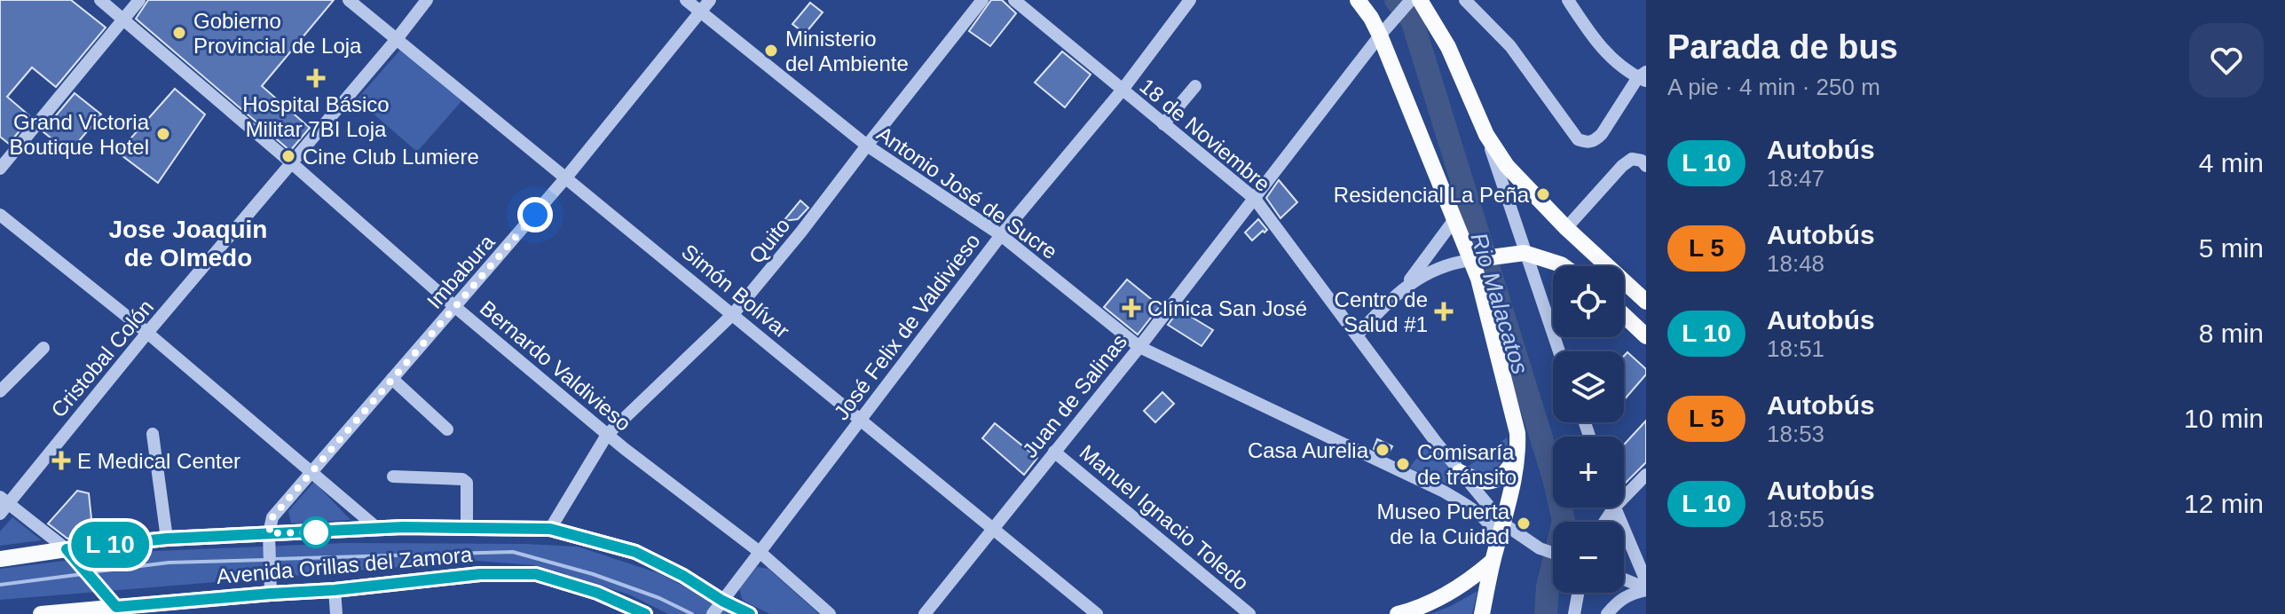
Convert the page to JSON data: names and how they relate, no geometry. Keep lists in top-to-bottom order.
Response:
{
  "streets": {
    "main road": ["Avenida Orillas del Zamora"],
    "street": [
      "18 de Noviembre",
      "Antonio José de Sucre",
      "Quito",
      "Imbabura",
      "Simón Bolívar",
      "José Felix de Valdivieso",
      "Cristobal Colón",
      "Bernardo Valdivieso",
      "Juan de Salinas",
      "Manuel Ignacio Toledo"
    ]
  },
  "crossings": [
    ["18 de Noviembre", "Antonio José de Sucre"],
    ["18 de Noviembre", "José Felix de Valdivieso"],
    ["18 de Noviembre", "Juan de Salinas"],
    ["Antonio José de Sucre", "Quito"],
    ["Antonio José de Sucre", "Imbabura"],
    ["Antonio José de Sucre", "José Felix de Valdivieso"],
    ["Antonio José de Sucre", "Juan de Salinas"],
    ["Quito", "Simón Bolívar"],
    ["Quito", "Bernardo Valdivieso"],
    ["Imbabura", "Simón Bolívar"],
    ["Imbabura", "Bernardo Valdivieso"],
    ["Simón Bolívar", "José Felix de Valdivieso"],
    ["Simón Bolívar", "Cristobal Colón"],
    ["Simón Bolívar", "Juan de Salinas"],
    ["José Felix de Valdivieso", "Bernardo Valdivieso"],
    ["Cristobal Colón", "Bernardo Valdivieso"],
    ["Juan de Salinas", "Manuel Ignacio Toledo"]
  ],
  "districts": ["Jose Joaquin de Olmedo"],
  "water": ["Rio Malacatos"],
  "places": {
    "other": [
      "Gobierno Provincial de Loja",
      "Ministerio del Ambiente",
      "Grand Victoria Boutique Hotel",
      "Cine Club Lumiere",
      "Residencial La Peña",
      "Casa Aurelia",
      "Comisaría de tránsito",
      "Museo Puerta de la Cuidad"
    ],
    "health": [
      "Hospital Básico Militar 7BI Loja",
      "Clínica San José",
      "Centro de Salud #1",
      "E Medical Center"
    ]
  },
  "page": {
    "on_map": "L 10",
    "heading": ["Parada de bus", "A pie · 4 min · 250 m"],
    "list": [
      {
        "mark": "L 10",
        "name": "Autobús",
        "note": "18:47",
        "value": "4 min"
      },
      {
        "mark": "L 5",
        "name": "Autobús",
        "note": "18:48",
        "value": "5 min"
      },
      {
        "mark": "L 10",
        "name": "Autobús",
        "note": "18:51",
        "value": "8 min"
      },
      {
        "mark": "L 5",
        "name": "Autobús",
        "note": "18:53",
        "value": "10 min"
      },
      {
        "mark": "L 10",
        "name": "Autobús",
        "note": "18:55",
        "value": "12 min"
      }
    ],
    "map_buttons": ["+", "−"]
  }
}
